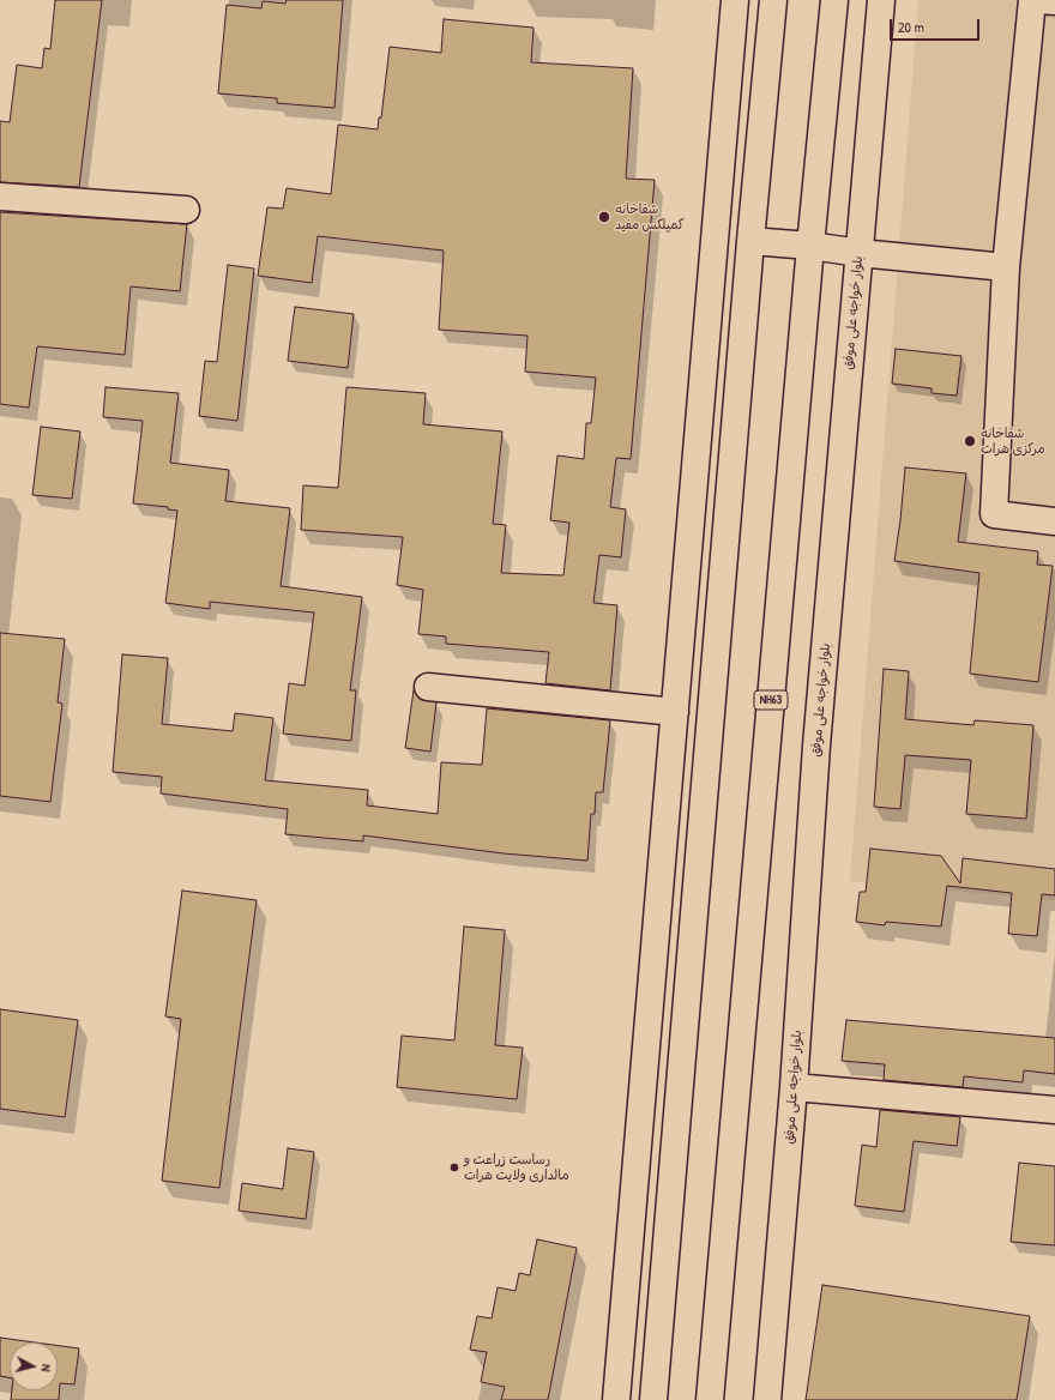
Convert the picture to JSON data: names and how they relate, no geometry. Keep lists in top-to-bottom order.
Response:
{
  "streets": {
    "main road": ["بلوار خواجه علی موفق", "NH63"]
  },
  "places": ["شفاخانه کمپلکس مفید", "شفاخانه مرکزی هرات", "رساست زراعت و مالداری ولایت هرات"],
  "scale_bar": "20 m",
  "north": "right"
}
